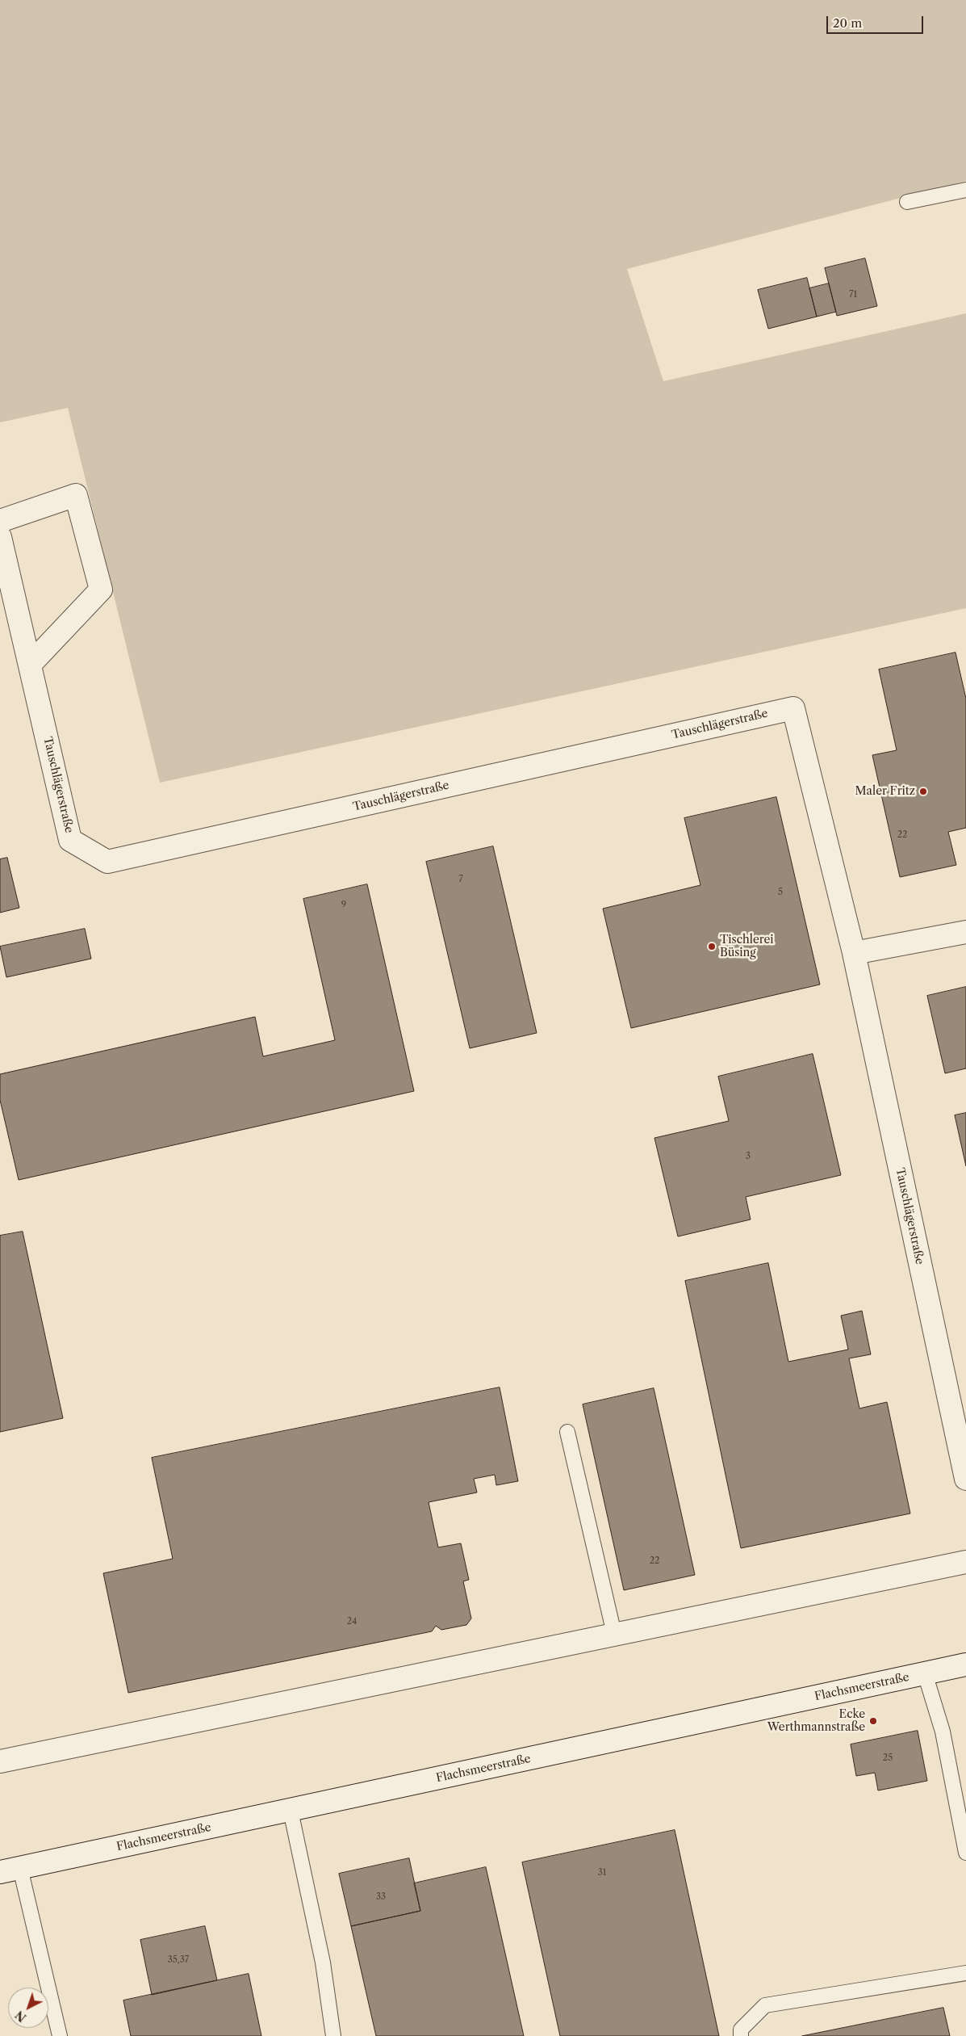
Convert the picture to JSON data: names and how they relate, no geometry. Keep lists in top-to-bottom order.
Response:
{
  "streets": {
    "street": ["Tauschlägerstraße", "Flachsmeerstraße"]
  },
  "places": ["Maler Fritz", "Tischlerei Büsing", "Ecke Werthmannstraße"],
  "house_numbers": [
    "71",
    "22",
    "7",
    "5",
    "9",
    "3",
    "22",
    "24",
    "25",
    "31",
    "33",
    "35,37"
  ],
  "scale_bar": "20 m",
  "north": "bottom left"
}
